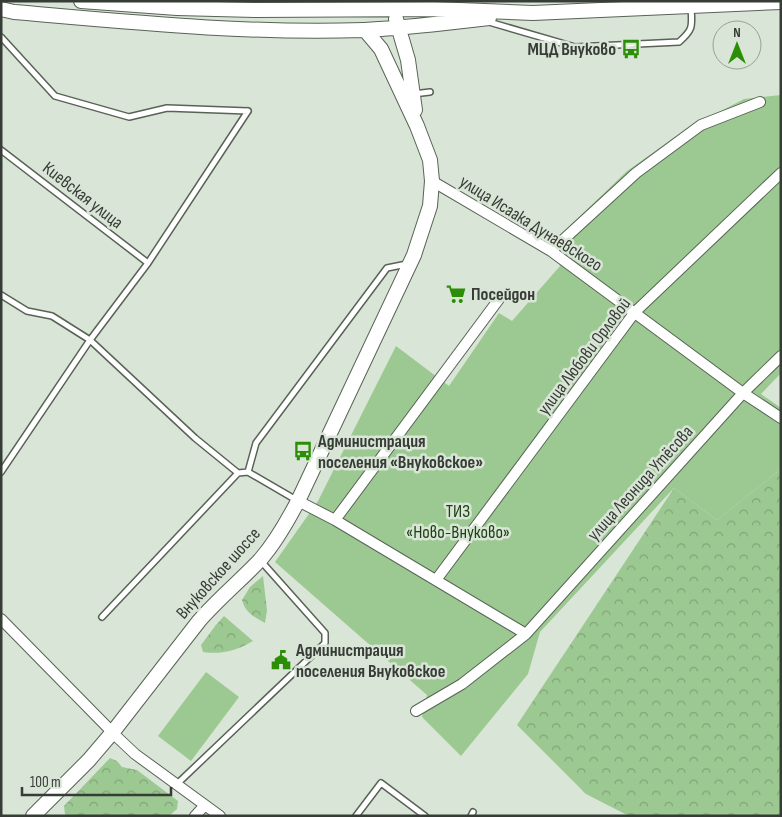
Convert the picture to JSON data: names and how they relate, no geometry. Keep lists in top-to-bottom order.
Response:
{
  "streets": {
    "main road": ["Внуковское шоссе"],
    "street": ["улица Исаака Дунаевского", "улица Любови Орловой", "улица Леонида Утёсова"],
    "lane": ["Киевская улица"]
  },
  "crossings": [
    ["улица Исаака Дунаевского", "улица Любови Орловой"],
    ["улица Исаака Дунаевского", "улица Леонида Утёсова"],
    ["улица Исаака Дунаевского", "Внуковское шоссе"]
  ],
  "parks": ["ТИЗ «Ново-Внуково»"],
  "places": {
    "bus stop": ["МЦД Внуково", "Администрация поселения «Внуковское»"],
    "supermarket": ["Посейдон"],
    "public building": ["Администрация поселения Внуковское"]
  },
  "scale_bar": "100 m",
  "north": "top"
}
